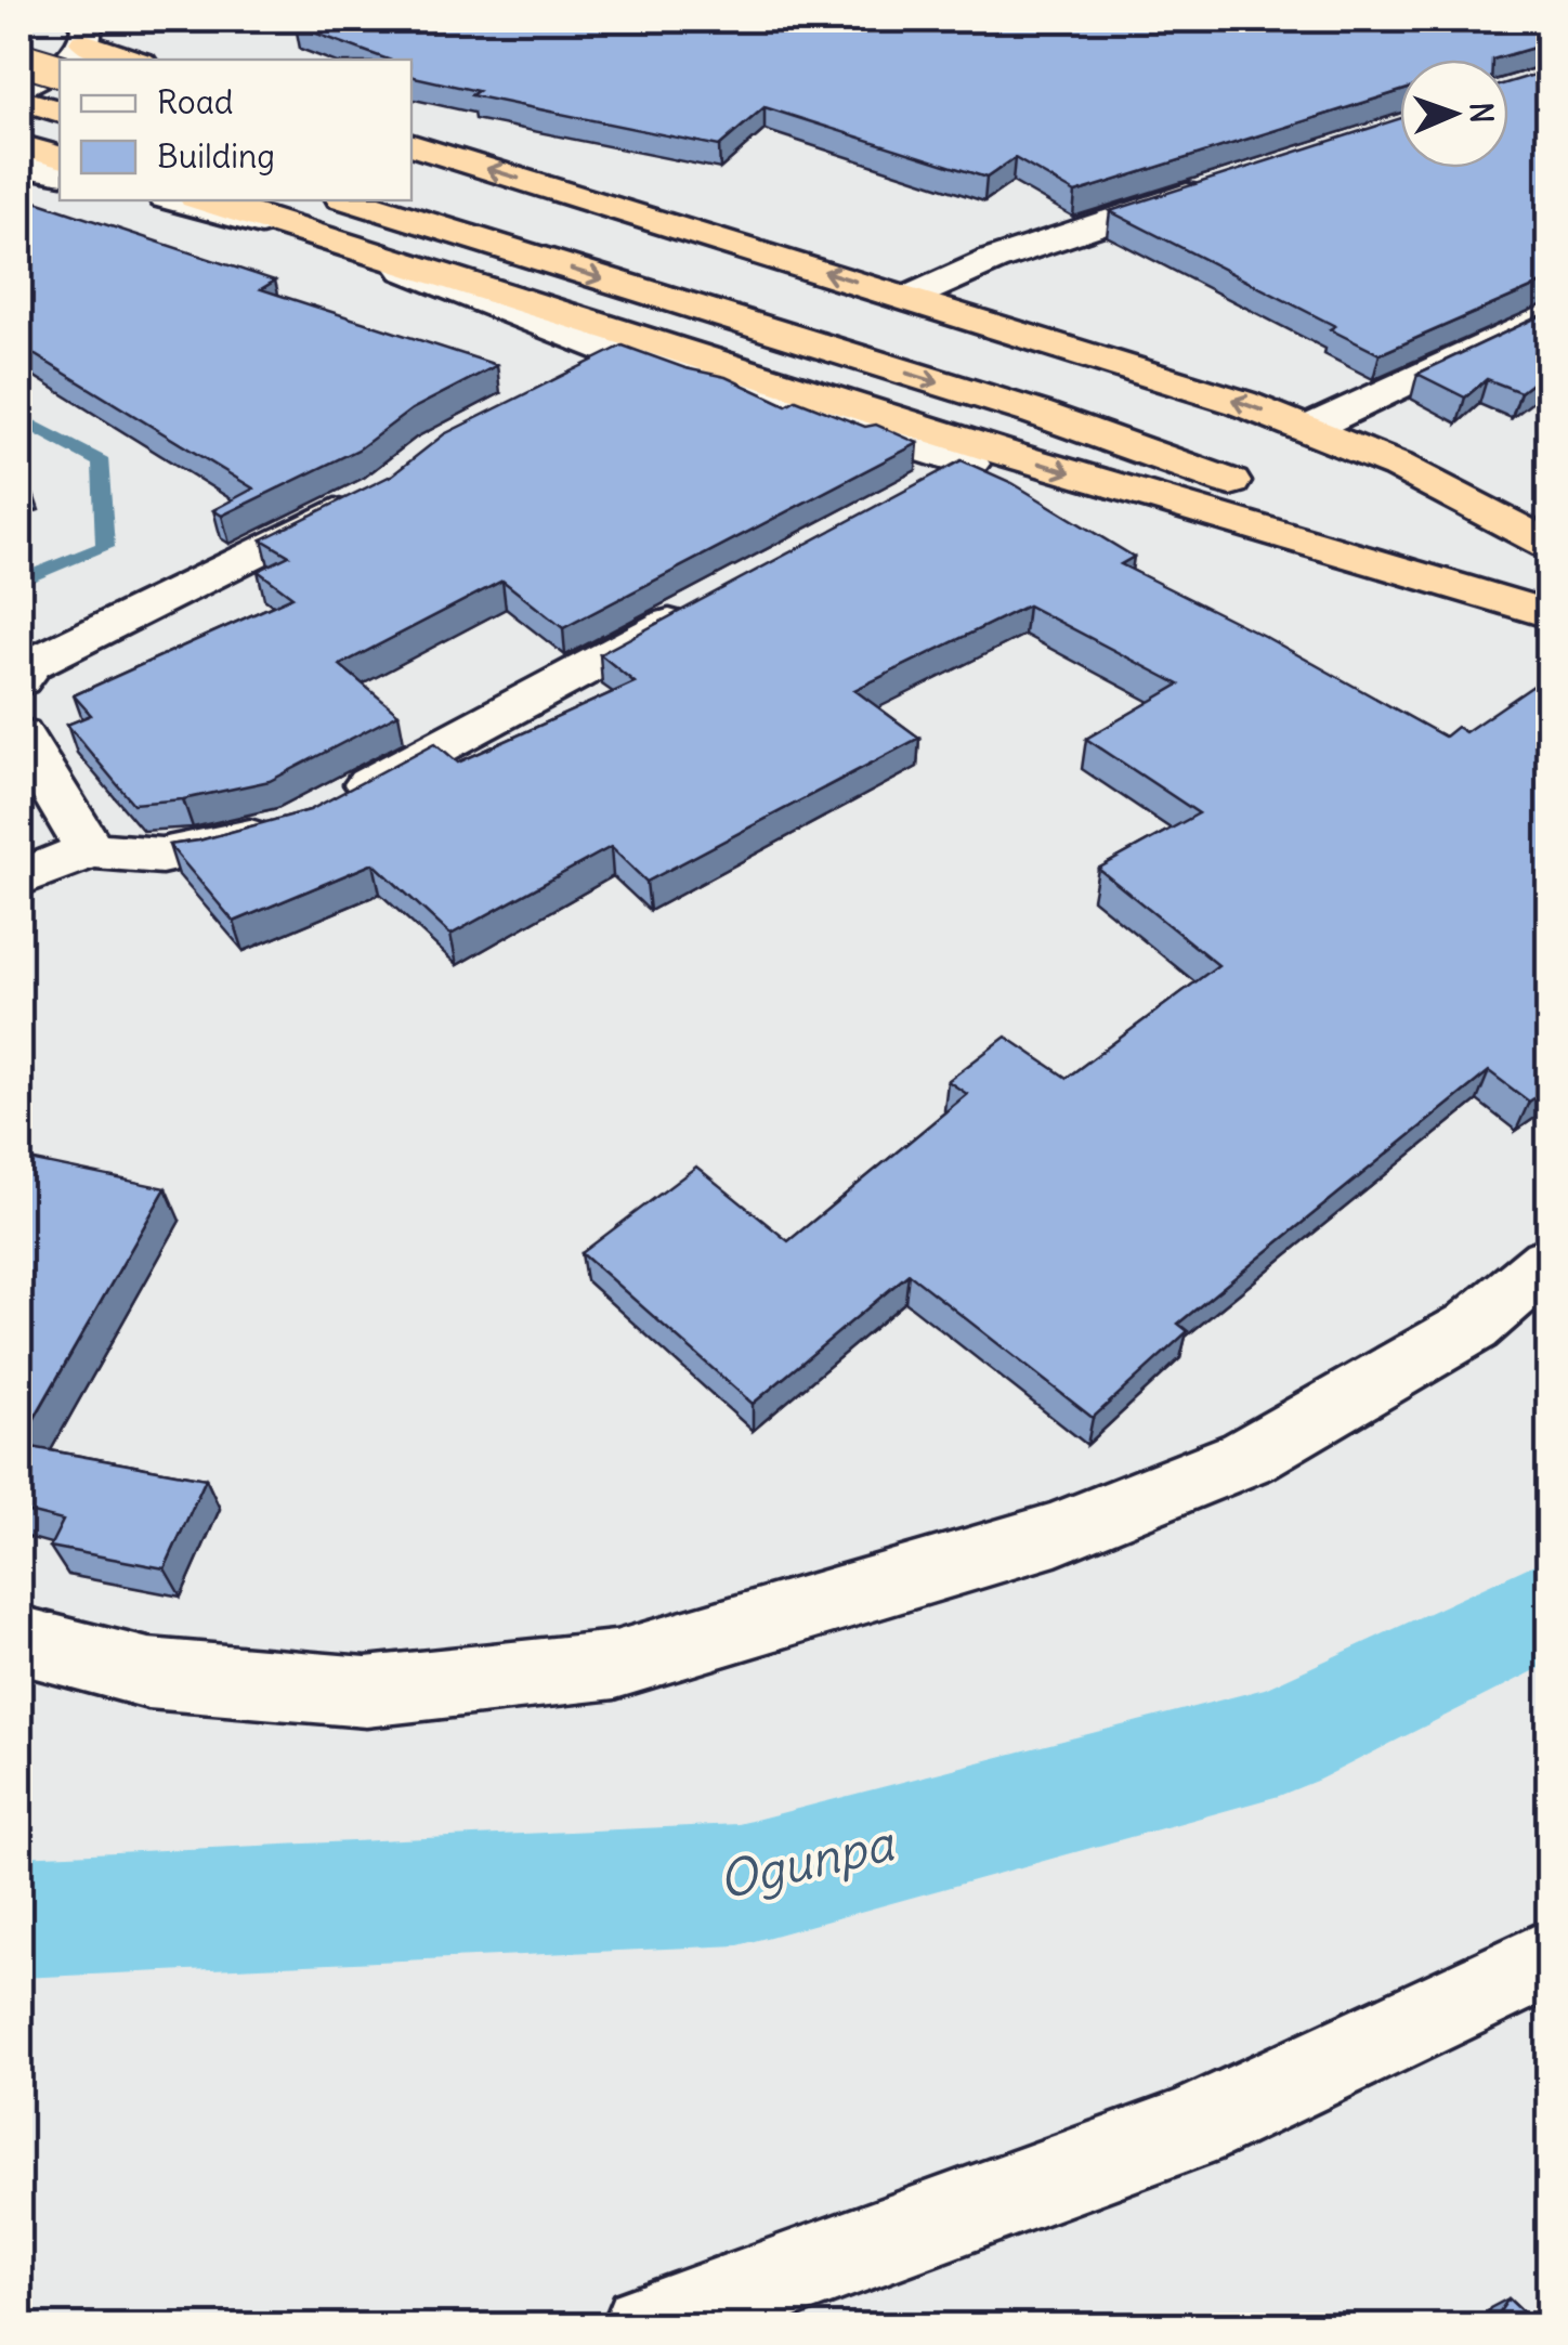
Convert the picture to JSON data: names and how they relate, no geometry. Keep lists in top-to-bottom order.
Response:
{
  "water": ["Ogunpa"],
  "legend": ["Road", "Building"],
  "north": "right"
}
